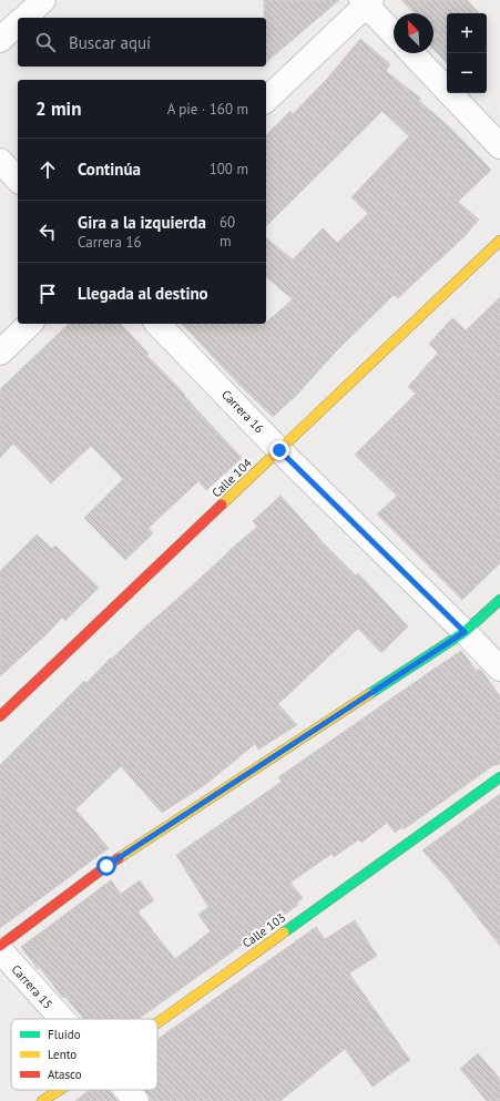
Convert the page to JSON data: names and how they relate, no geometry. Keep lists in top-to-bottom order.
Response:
{
  "streets": {
    "street": [
      "Carrera 16",
      "Calle 104",
      "Calle 103",
      "Carrera 15"
    ]
  },
  "crossings": [
    ["Carrera 16", "Calle 104"]
  ],
  "legend": ["Fluido", "Lento", "Atasco"],
  "north": "top left",
  "page": {
    "map_buttons": ["+", "−"],
    "search": "Buscar aquí",
    "heading": ["2 min", "A pie · 160 m"],
    "list": [
      ["Continúa", "100 m"],
      ["Gira a la izquierda", "Carrera 16", "60 m"],
      "Llegada al destino"
    ]
  }
}
